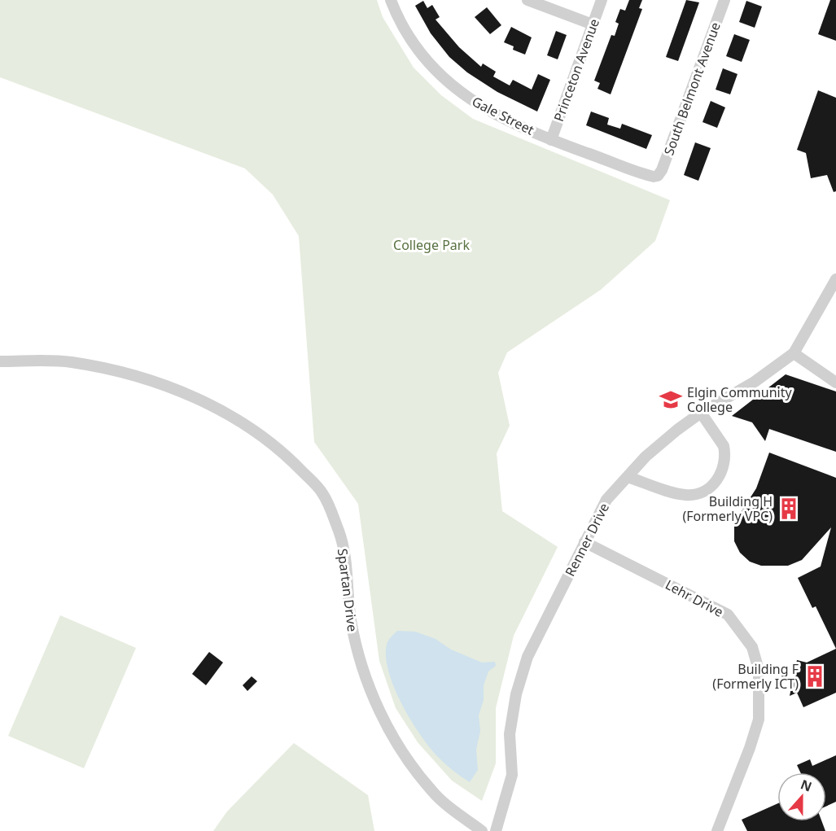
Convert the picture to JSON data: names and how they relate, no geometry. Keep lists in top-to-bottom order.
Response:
{
  "streets": {
    "street": [
      "Princeton Avenue",
      "South Belmont Avenue",
      "Gale Street",
      "Renner Drive",
      "Spartan Drive",
      "Lehr Drive"
    ]
  },
  "crossings": [
    ["Princeton Avenue", "Gale Street"],
    ["South Belmont Avenue", "Gale Street"],
    ["Renner Drive", "Lehr Drive"]
  ],
  "parks": ["College Park"],
  "places": {
    "school or university": ["Elgin Community College"],
    "building": ["Building H (Formerly VPC)", "Building F (Formerly ICT)"]
  },
  "north": "top"
}
